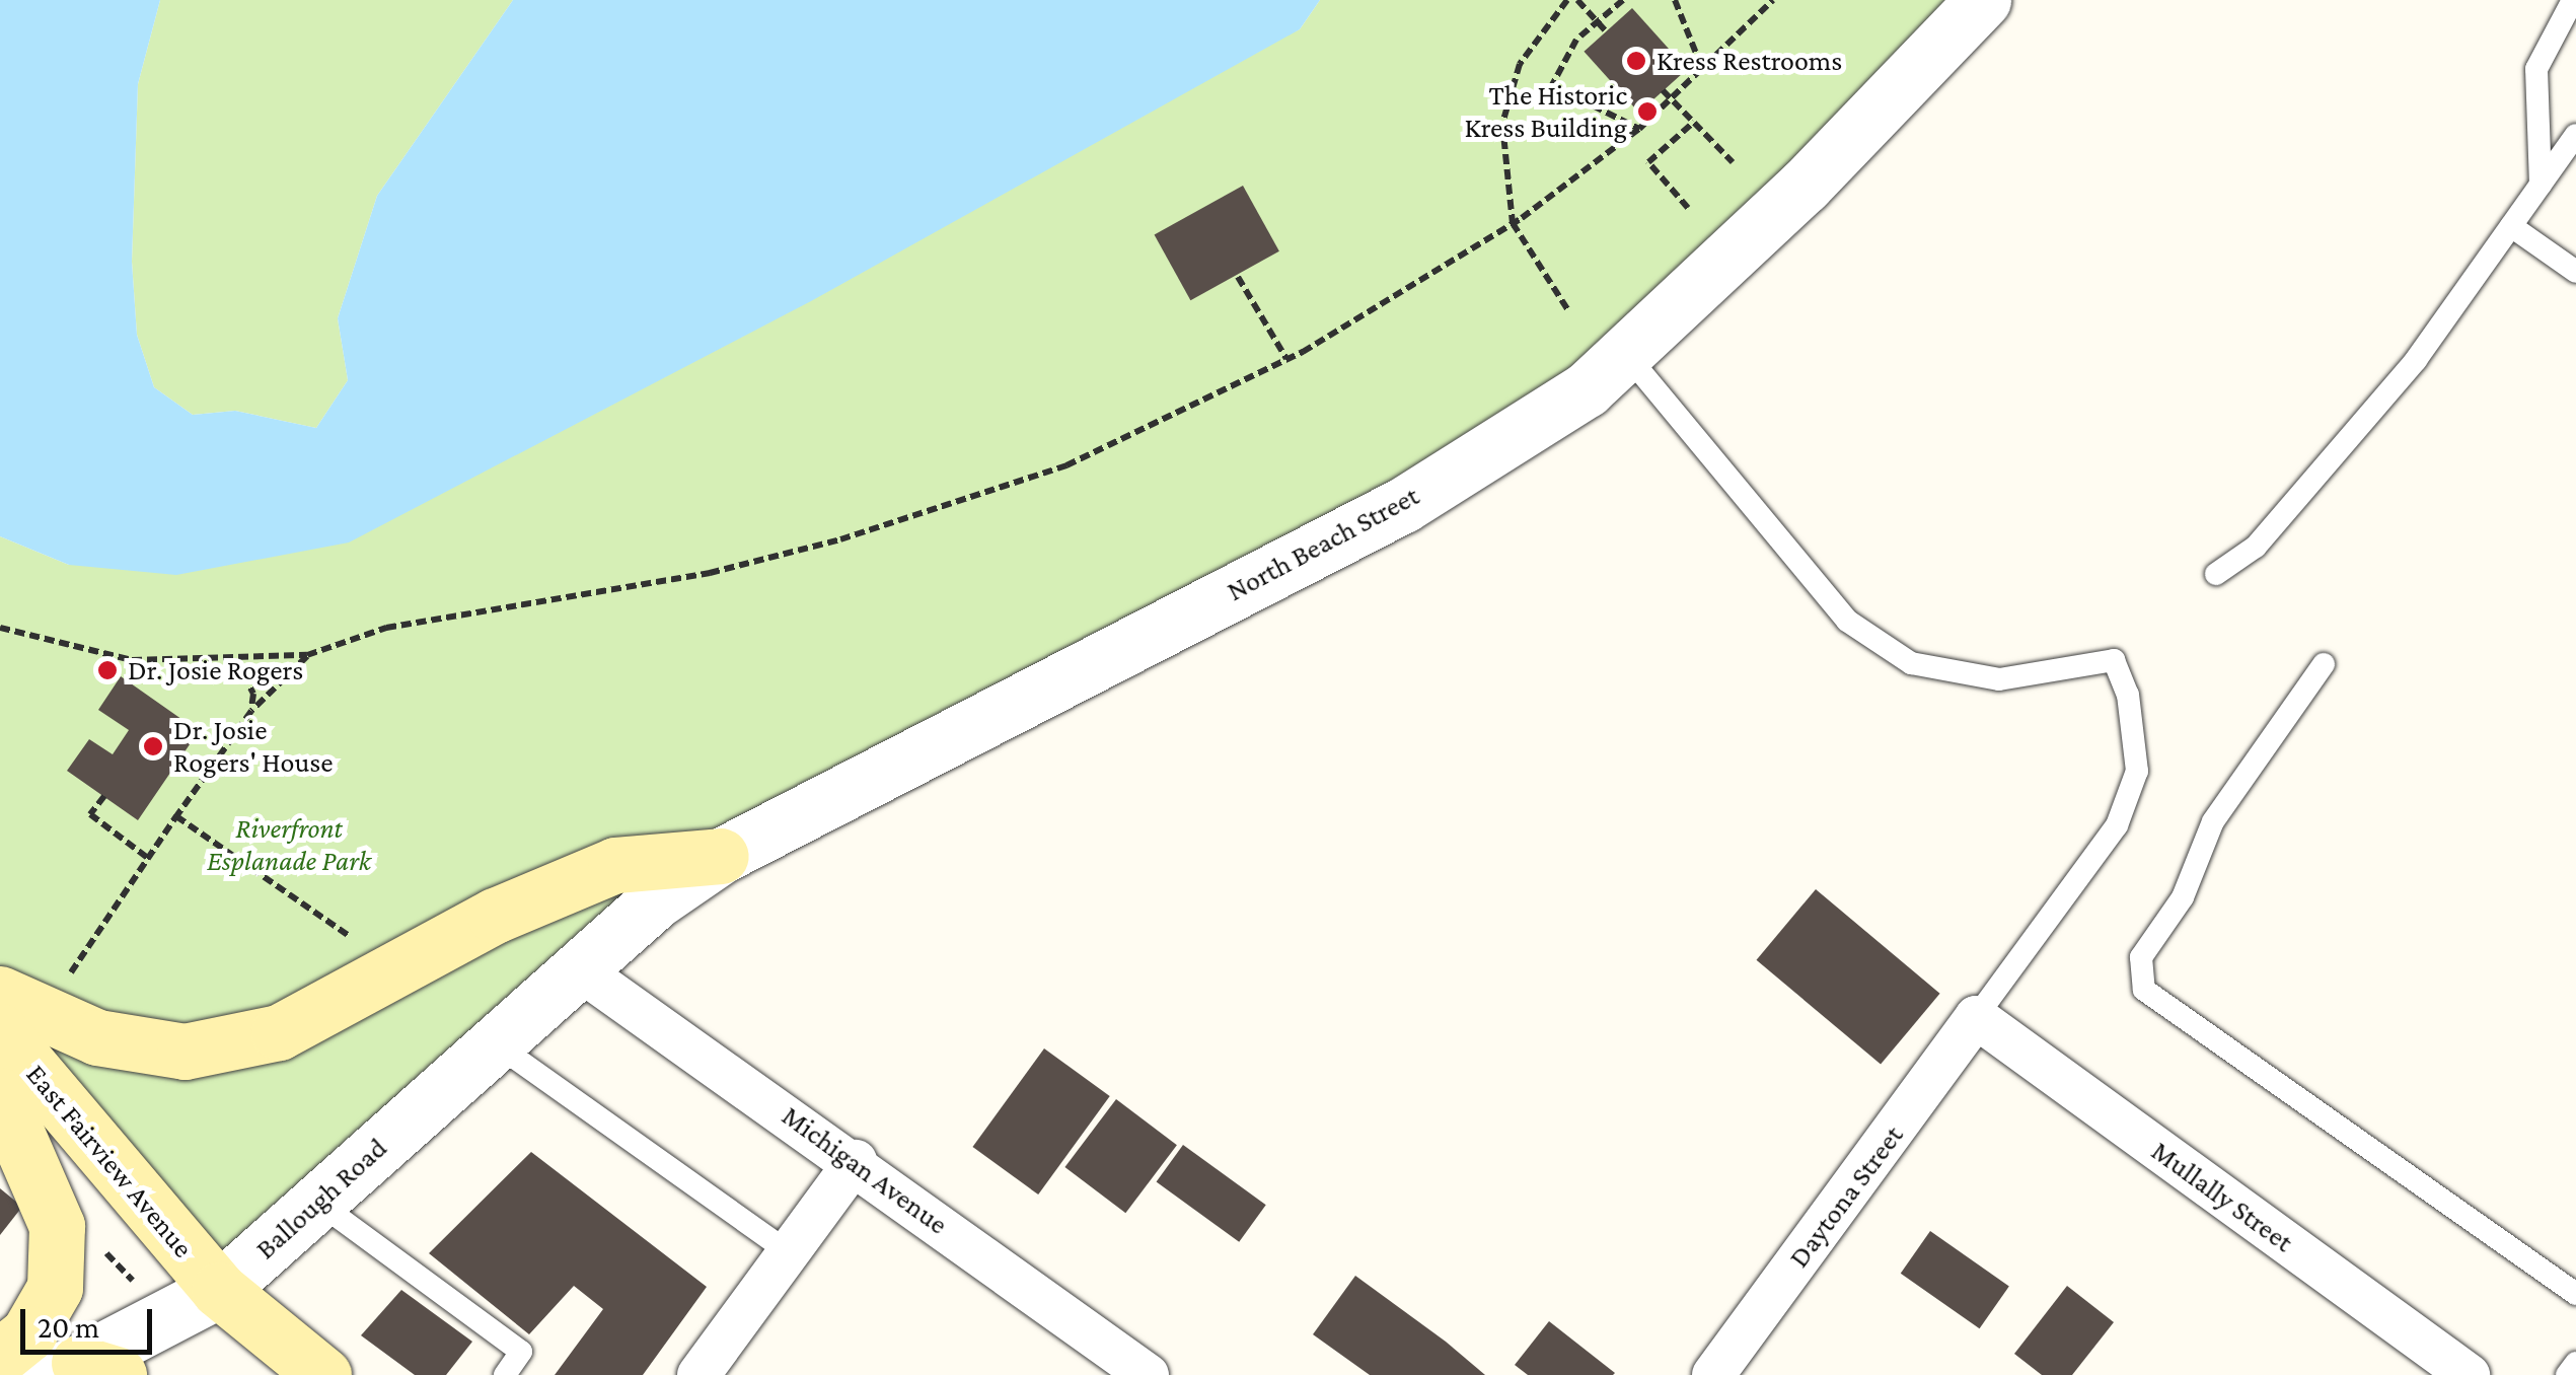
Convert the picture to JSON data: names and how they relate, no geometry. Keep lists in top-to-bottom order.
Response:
{
  "streets": {
    "main road": ["East Fairview Avenue"],
    "street": [
      "North Beach Street",
      "Michigan Avenue",
      "Daytona Street",
      "Mullally Street",
      "Ballough Road"
    ]
  },
  "crossings": [
    ["North Beach Street", "Michigan Avenue"],
    ["North Beach Street", "Ballough Road"],
    ["East Fairview Avenue", "Ballough Road"],
    ["Michigan Avenue", "Ballough Road"],
    ["Daytona Street", "Mullally Street"]
  ],
  "parks": ["Riverfront Esplanade Park"],
  "places": [
    "Kress Restrooms",
    "The Historic Kress Building",
    "Dr. Josie Rogers",
    "Dr. Josie Rogers' House"
  ],
  "scale_bar": "20 m"
}
